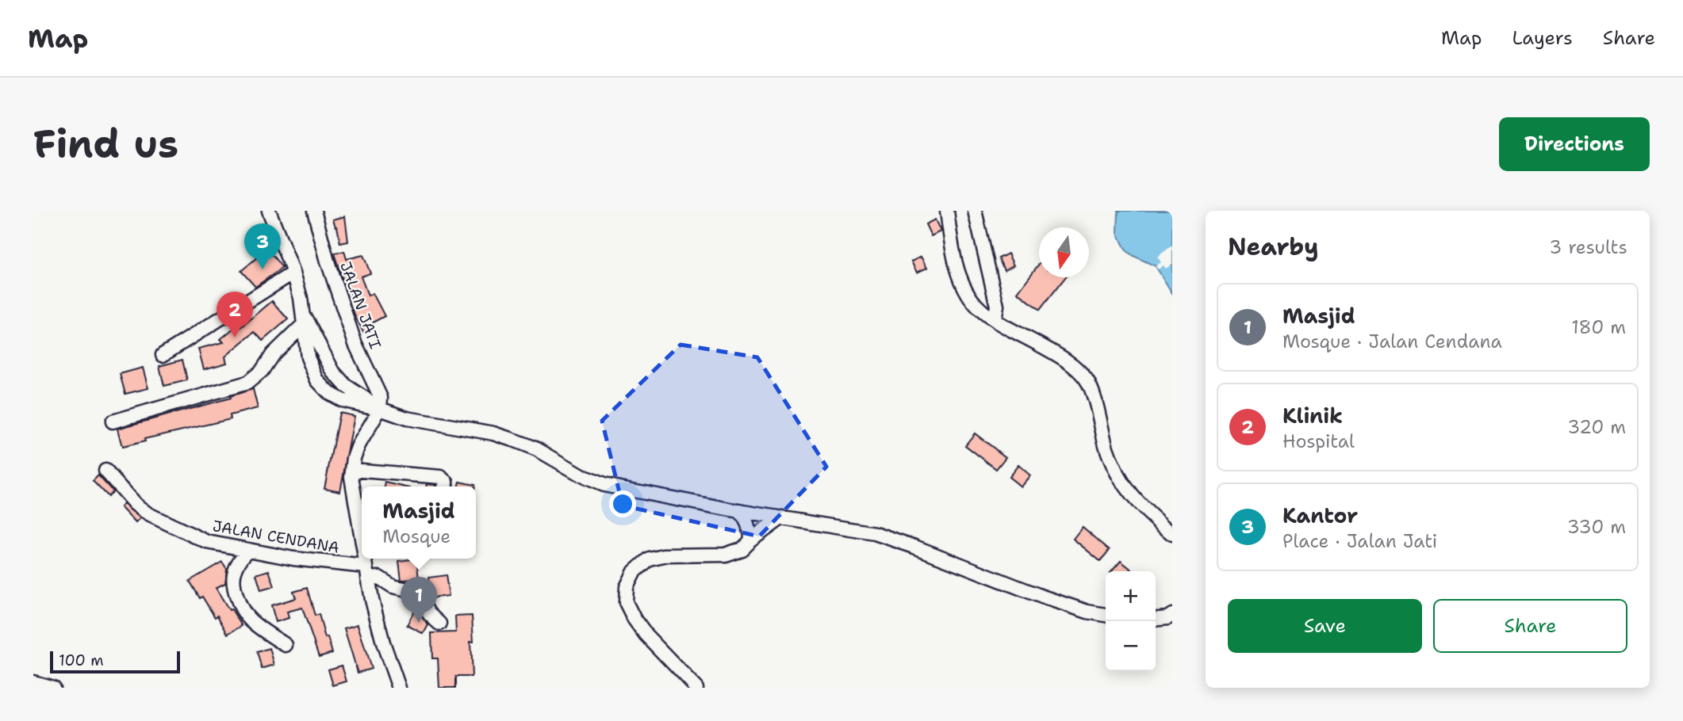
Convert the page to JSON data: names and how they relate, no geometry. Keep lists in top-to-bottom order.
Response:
{
  "streets": {
    "street": ["JALAN JATI", "JALAN CENDANA"]
  },
  "scale_bar": "100 m",
  "north": "bottom",
  "page": {
    "header": "Map",
    "nav": ["Map", "Layers", "Share"],
    "buttons": [
      "Directions",
      ["Save", "Share"]
    ],
    "title": "Find us",
    "heading": ["Nearby", "3 results"],
    "pins": ["3", "2", "1"],
    "list": [
      {
        "mark": "1",
        "name": "Masjid",
        "note": "Mosque · Jalan Cendana",
        "value": "180 m"
      },
      {
        "mark": "2",
        "name": "Klinik",
        "note": "Hospital",
        "value": "320 m"
      },
      {
        "mark": "3",
        "name": "Kantor",
        "note": "Place · Jalan Jati",
        "value": "330 m"
      }
    ],
    "popup": ["Masjid", "Mosque"],
    "map_buttons": ["+", "−"],
    "scale": "100 m"
  }
}
